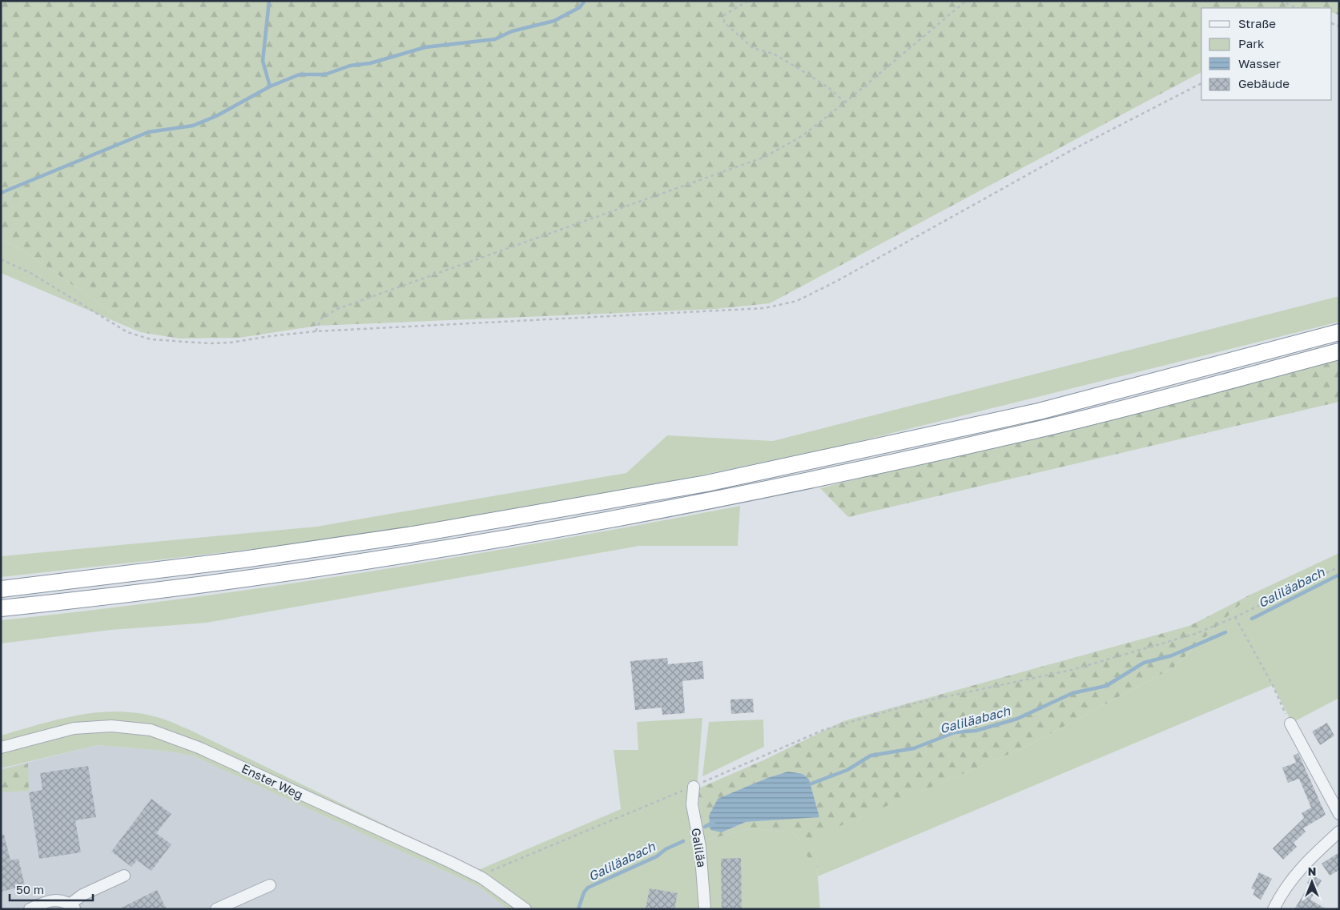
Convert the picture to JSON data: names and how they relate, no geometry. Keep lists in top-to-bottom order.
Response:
{
  "streets": {
    "street": ["Enster Weg", "Galiläa"]
  },
  "water": ["Galiläabach"],
  "legend": [
    "Straße",
    "Park",
    "Wasser",
    "Gebäude"
  ],
  "scale_bar": "50 m",
  "north": "top"
}
